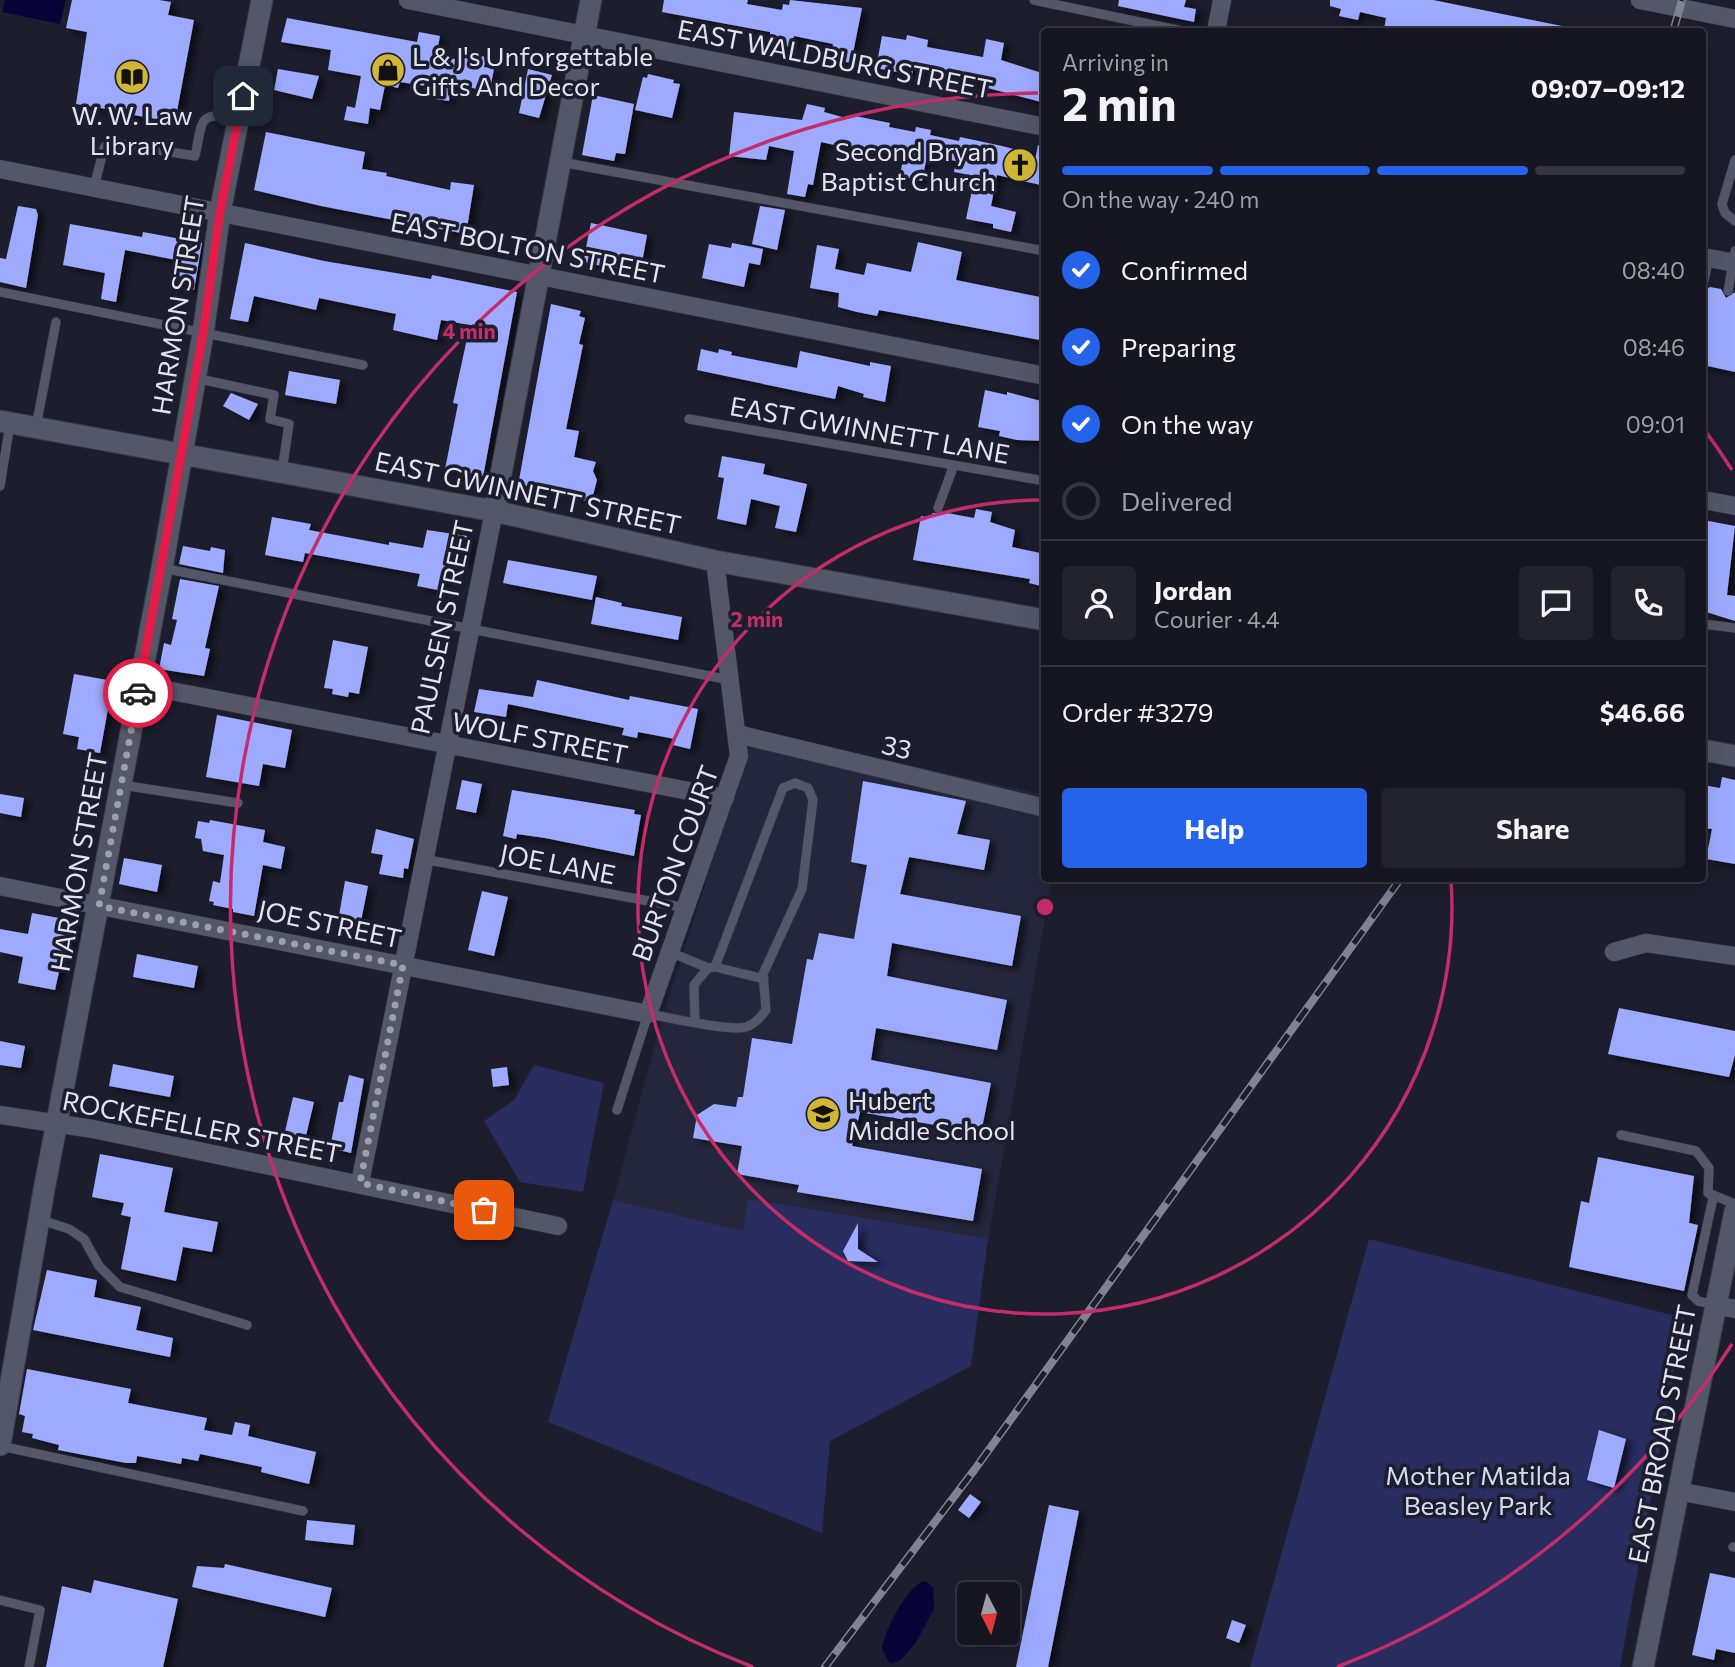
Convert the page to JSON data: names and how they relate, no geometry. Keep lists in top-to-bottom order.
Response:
{
  "streets": {
    "main road": [
      "HARMON STREET",
      "EAST GWINNETT STREET",
      "PAULSEN STREET",
      "EAST BROAD STREET"
    ],
    "street": [
      "EAST WALDBURG STREET",
      "EAST BOLTON STREET",
      "WOLF STREET",
      "33",
      "BURTON COURT",
      "JOE STREET",
      "ROCKEFELLER STREET"
    ],
    "lane": ["EAST GWINNETT LANE", "JOE LANE"]
  },
  "crossings": [
    ["EAST WALDBURG STREET", "PAULSEN STREET"],
    ["EAST BOLTON STREET", "HARMON STREET"],
    ["EAST BOLTON STREET", "PAULSEN STREET"],
    ["HARMON STREET", "EAST GWINNETT STREET"],
    ["HARMON STREET", "WOLF STREET"],
    ["HARMON STREET", "JOE STREET"],
    ["HARMON STREET", "ROCKEFELLER STREET"],
    ["EAST GWINNETT STREET", "PAULSEN STREET"],
    ["EAST GWINNETT STREET", "BURTON COURT"],
    ["PAULSEN STREET", "WOLF STREET"],
    ["PAULSEN STREET", "JOE LANE"],
    ["PAULSEN STREET", "JOE STREET"],
    ["PAULSEN STREET", "ROCKEFELLER STREET"],
    ["WOLF STREET", "BURTON COURT"],
    ["33", "BURTON COURT"],
    ["JOE LANE", "BURTON COURT"],
    ["BURTON COURT", "JOE STREET"]
  ],
  "parks": ["Mother Matilda Beasley Park"],
  "places": {
    "shop": ["L & J's Unforgettable Gifts And Decor"],
    "library": ["W. W. Law Library"],
    "church": ["Second Bryan Baptist Church"],
    "school or university": ["Hubert Middle School"]
  },
  "north": "bottom",
  "page": {
    "heading": ["2 min", "Arriving in", "09:07–09:12"],
    "panel": [
      "Jordan",
      "Courier · 4.4",
      "Order #3279",
      "$46.66"
    ],
    "bar": "On the way · 240 m",
    "list": [
      ["Confirmed", "08:40"],
      ["Preparing", "08:46"],
      ["On the way", "09:01"],
      "Delivered"
    ],
    "buttons": ["Help", "Share"]
  },
  "rings": ["4 min", "2 min"]
}
